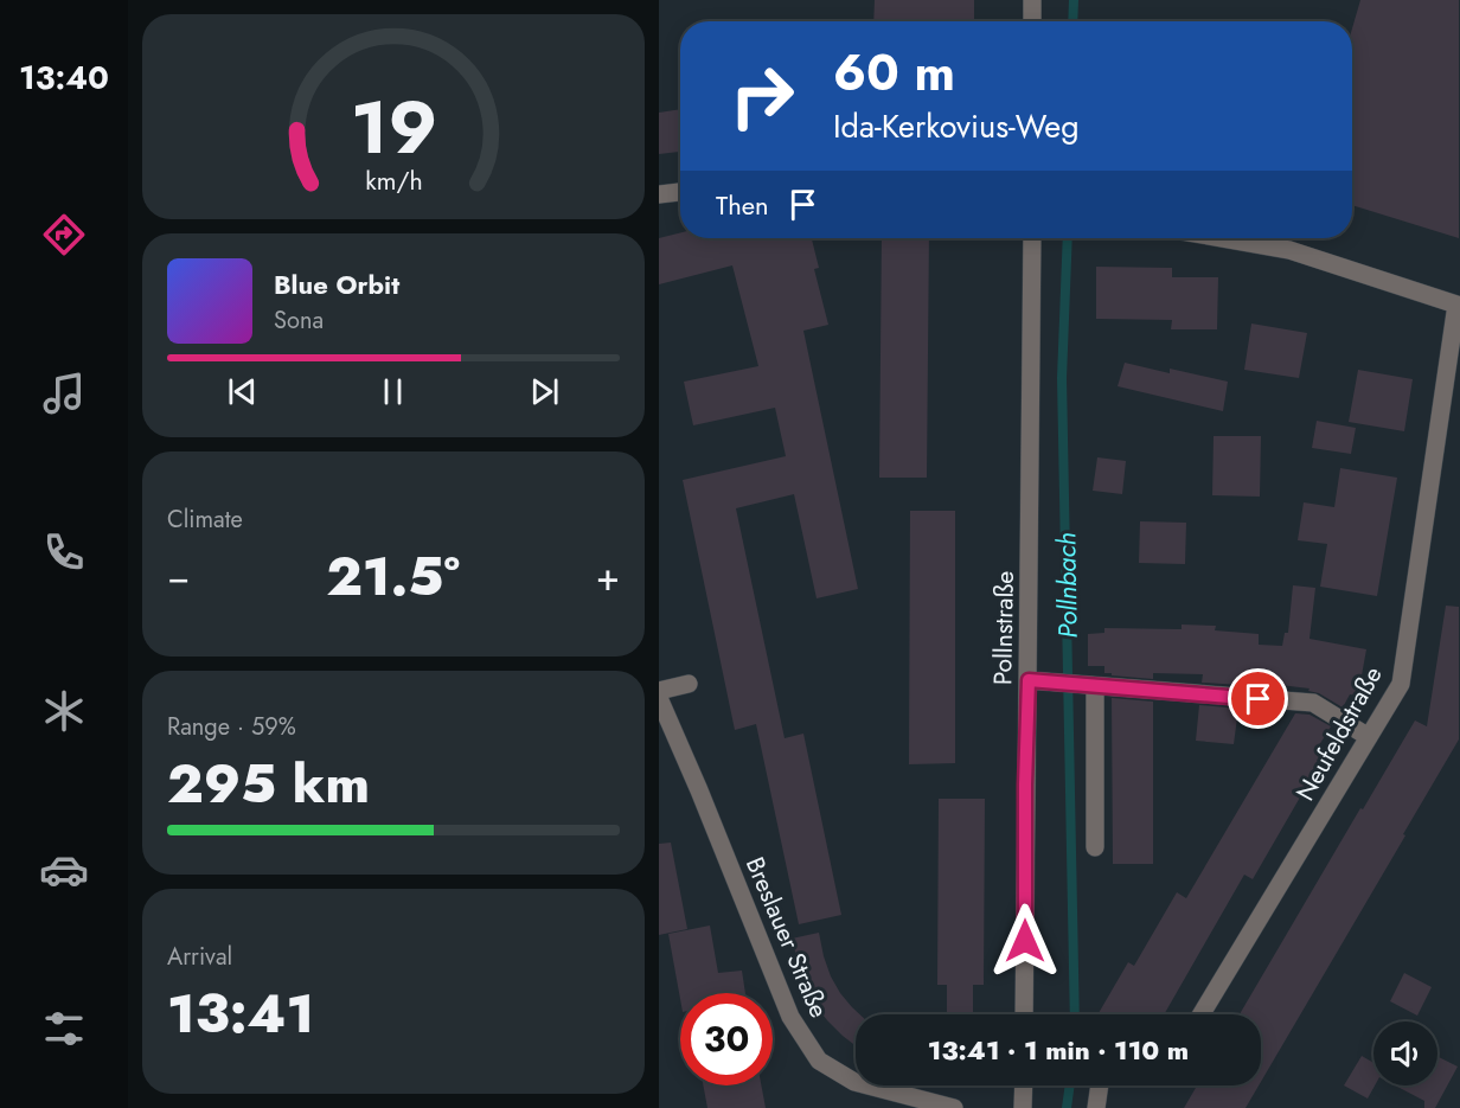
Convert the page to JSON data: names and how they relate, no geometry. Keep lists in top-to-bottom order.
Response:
{
  "streets": {
    "street": ["Pollnstraße", "Neufeldstraße", "Breslauer Straße"]
  },
  "water": ["Pollnbach"],
  "page": {
    "tabs": "13:40",
    "turn": ["60 m", "Ida-Kerkovius-Weg"],
    "then": "Then",
    "song": ["Blue Orbit", "Sona"],
    "tile": [
      "Climate",
      ["Range · 59%", "295 km"],
      ["Arrival", "13:41"]
    ],
    "heat": ["−", "21.5°", "+"],
    "limit": "30",
    "trip": "13:41 · 1 min · 110 m",
    "gauge": ["19", "km/h"]
  }
}
